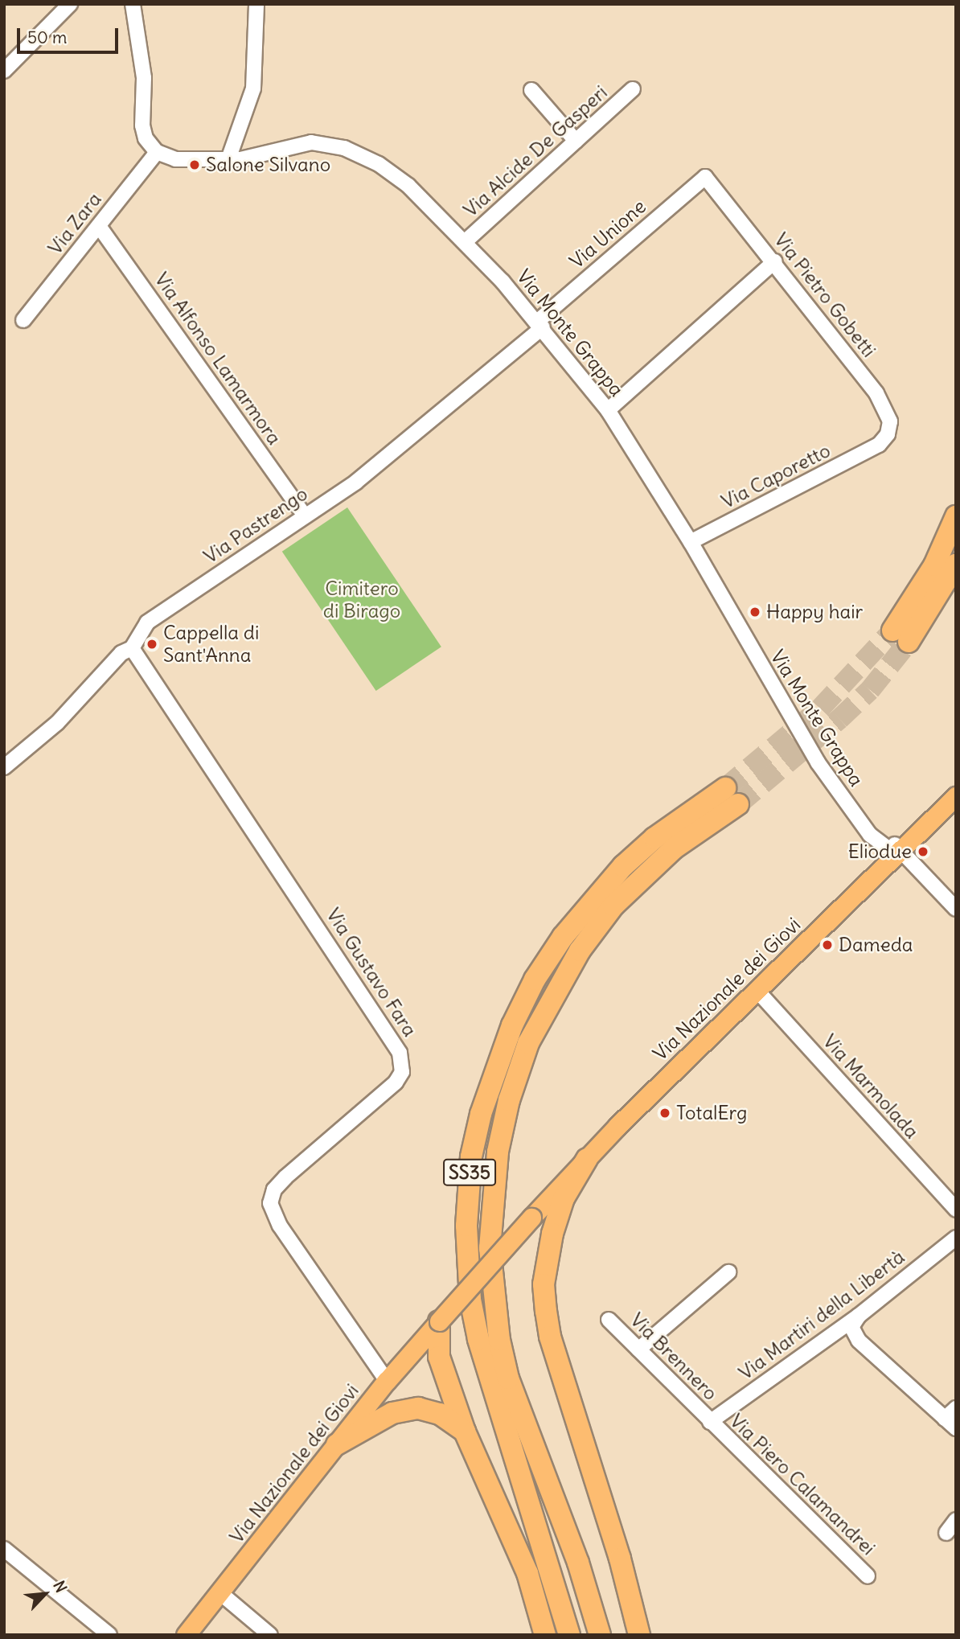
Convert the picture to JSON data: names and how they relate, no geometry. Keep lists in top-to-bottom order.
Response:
{
  "streets": {
    "highway": ["SS35"],
    "main road": ["Via Nazionale dei Giovi"],
    "street": [
      "Via Alcide De Gasperi",
      "Via Zara",
      "Via Unione",
      "Via Pietro Gobetti",
      "Via Monte Grappa",
      "Via Alfonso Lamarmora",
      "Via Caporetto",
      "Via Pastrengo",
      "Via Gustavo Fara",
      "Via Marmolada",
      "Via Martiri della Libertà",
      "Via Brennero",
      "Via Piero Calamandrei"
    ]
  },
  "crossings": [
    ["Via Alcide De Gasperi", "Via Monte Grappa"],
    ["Via Zara", "Via Monte Grappa"],
    ["Via Zara", "Via Alfonso Lamarmora"],
    ["Via Unione", "Via Pietro Gobetti"],
    ["Via Unione", "Via Monte Grappa"],
    ["Via Unione", "Via Pastrengo"],
    ["Via Pietro Gobetti", "Via Caporetto"],
    ["Via Monte Grappa", "Via Caporetto"],
    ["Via Monte Grappa", "Via Pastrengo"],
    ["Via Monte Grappa", "Via Nazionale dei Giovi"],
    ["Via Alfonso Lamarmora", "Via Pastrengo"],
    ["Via Pastrengo", "Via Gustavo Fara"],
    ["Via Gustavo Fara", "Via Nazionale dei Giovi"],
    ["Via Nazionale dei Giovi", "Via Marmolada"],
    ["Via Martiri della Libertà", "Via Brennero"],
    ["Via Martiri della Libertà", "Via Piero Calamandrei"],
    ["Via Brennero", "Via Piero Calamandrei"]
  ],
  "parks": ["Cimitero di Birago"],
  "places": [
    "Salone Silvano",
    "Happy hair",
    "Cappella di Sant'Anna",
    "Eliodue",
    "Dameda",
    "TotalErg"
  ],
  "scale_bar": "50 m",
  "north": "top right"
}
